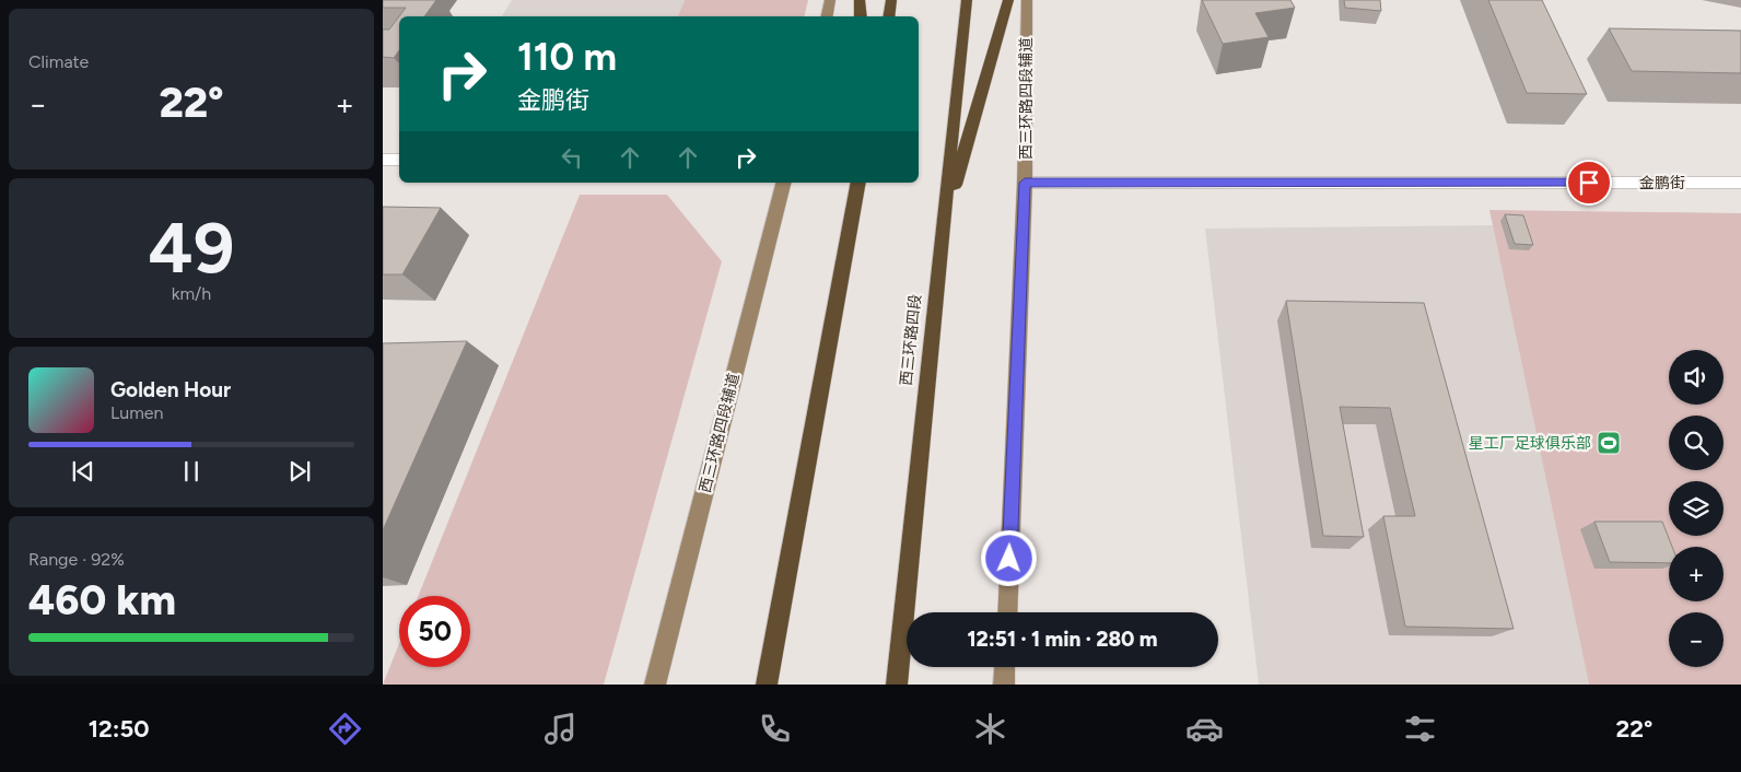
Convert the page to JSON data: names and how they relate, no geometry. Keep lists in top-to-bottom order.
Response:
{
  "streets": {
    "highway": ["西三环路四段"],
    "main road": ["西三环路四段辅道"],
    "street": ["金鹏街"]
  },
  "crossings": [
    ["西三环路四段辅道", "金鹏街"]
  ],
  "places": {
    "sports": ["星工厂足球俱乐部"]
  },
  "page": {
    "tile": [
      "Climate",
      ["49", "km/h"],
      ["Range · 92%", "460 km"]
    ],
    "turn": ["110 m", "金鹏街"],
    "heat": ["−", "22°", "+"],
    "map_buttons": ["+", "−"],
    "song": ["Golden Hour", "Lumen"],
    "limit": "50",
    "trip": "12:51 · 1 min · 280 m",
    "tabs": ["12:50", "22°"]
  }
}
